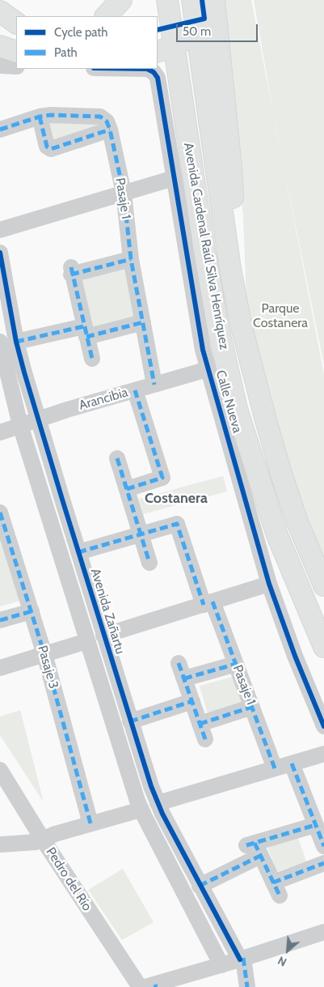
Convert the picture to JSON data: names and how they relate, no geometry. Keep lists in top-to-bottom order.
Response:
{
  "streets": {
    "main road": ["Avenida Cardenal Raúl Silva Henríquez"],
    "street": [
      "Pasaje 1",
      "Arancibia",
      "Calle Nueva",
      "Avenida Zañartu",
      "Pasaje 3",
      "Pedro del Río"
    ]
  },
  "crossings": [
    ["Pasaje 1", "Arancibia"],
    ["Avenida Cardenal Raúl Silva Henríquez", "Calle Nueva"],
    ["Arancibia", "Calle Nueva"],
    ["Arancibia", "Avenida Zañartu"]
  ],
  "districts": ["Costanera"],
  "parks": ["Parque Costanera"],
  "legend": ["Cycle path", "Path"],
  "scale_bar": "50 m",
  "north": "bottom left"
}
